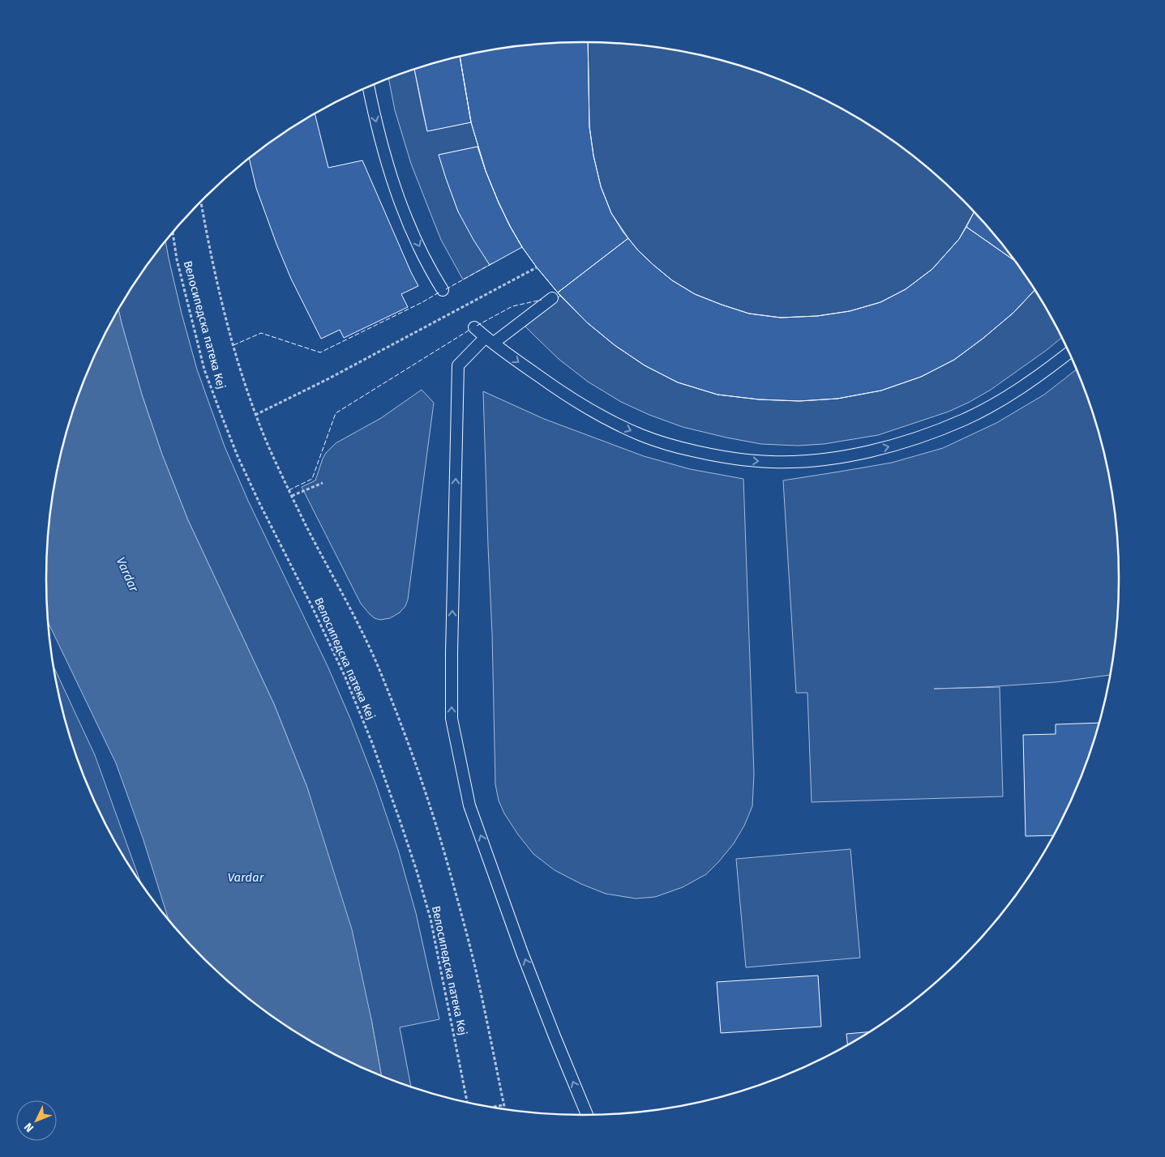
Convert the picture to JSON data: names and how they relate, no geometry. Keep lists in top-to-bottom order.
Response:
{
  "streets": {
    "path": ["Велосипедска патека Кеј"]
  },
  "water": ["Vardar"],
  "north": "bottom left"
}
